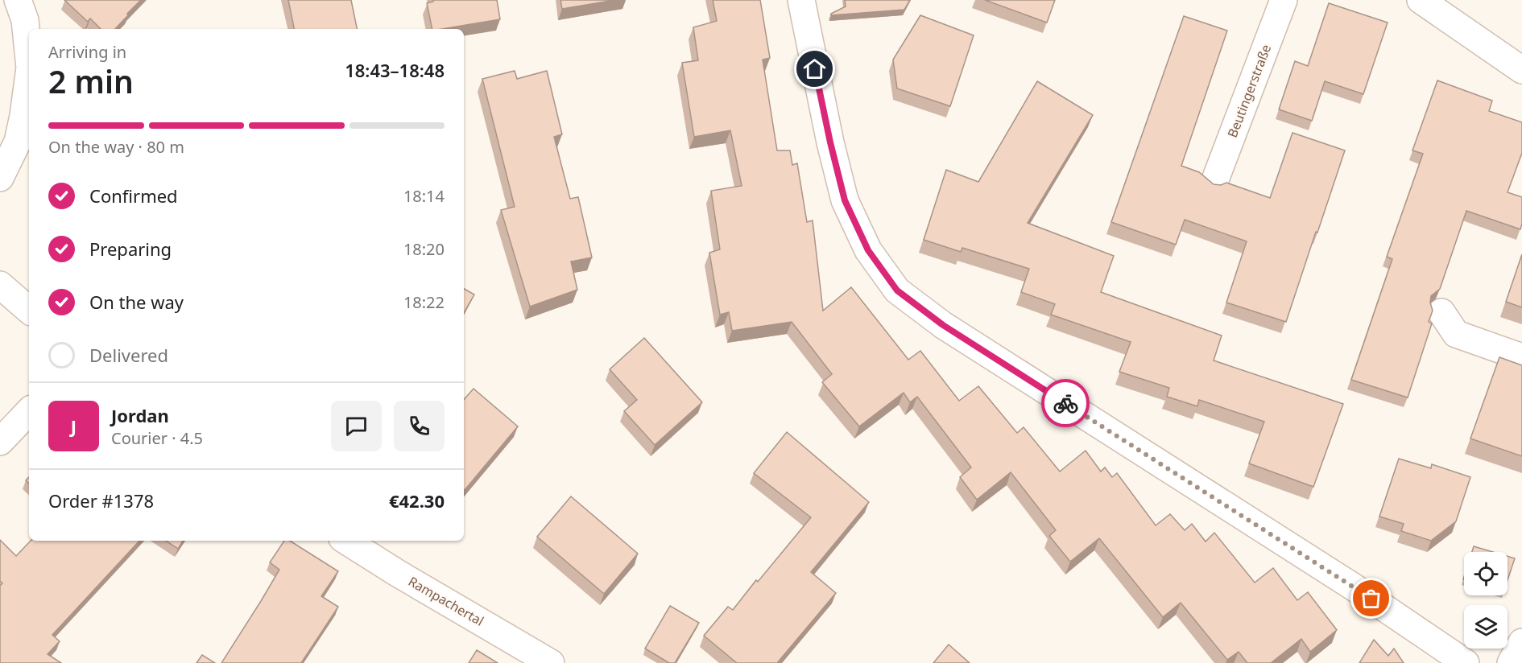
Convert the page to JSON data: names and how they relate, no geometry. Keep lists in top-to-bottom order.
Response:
{
  "streets": {
    "street": ["Beutingerstraße", "Rampachertal"]
  },
  "page": {
    "heading": ["2 min", "Arriving in", "18:43–18:48"],
    "panel": [
      "Jordan",
      "Courier · 4.5",
      "Order #1378",
      "€42.30"
    ],
    "bar": "On the way · 80 m",
    "list": [
      ["Confirmed", "18:14"],
      ["Preparing", "18:20"],
      ["On the way", "18:22"],
      "Delivered"
    ],
    "round": "J"
  }
}
